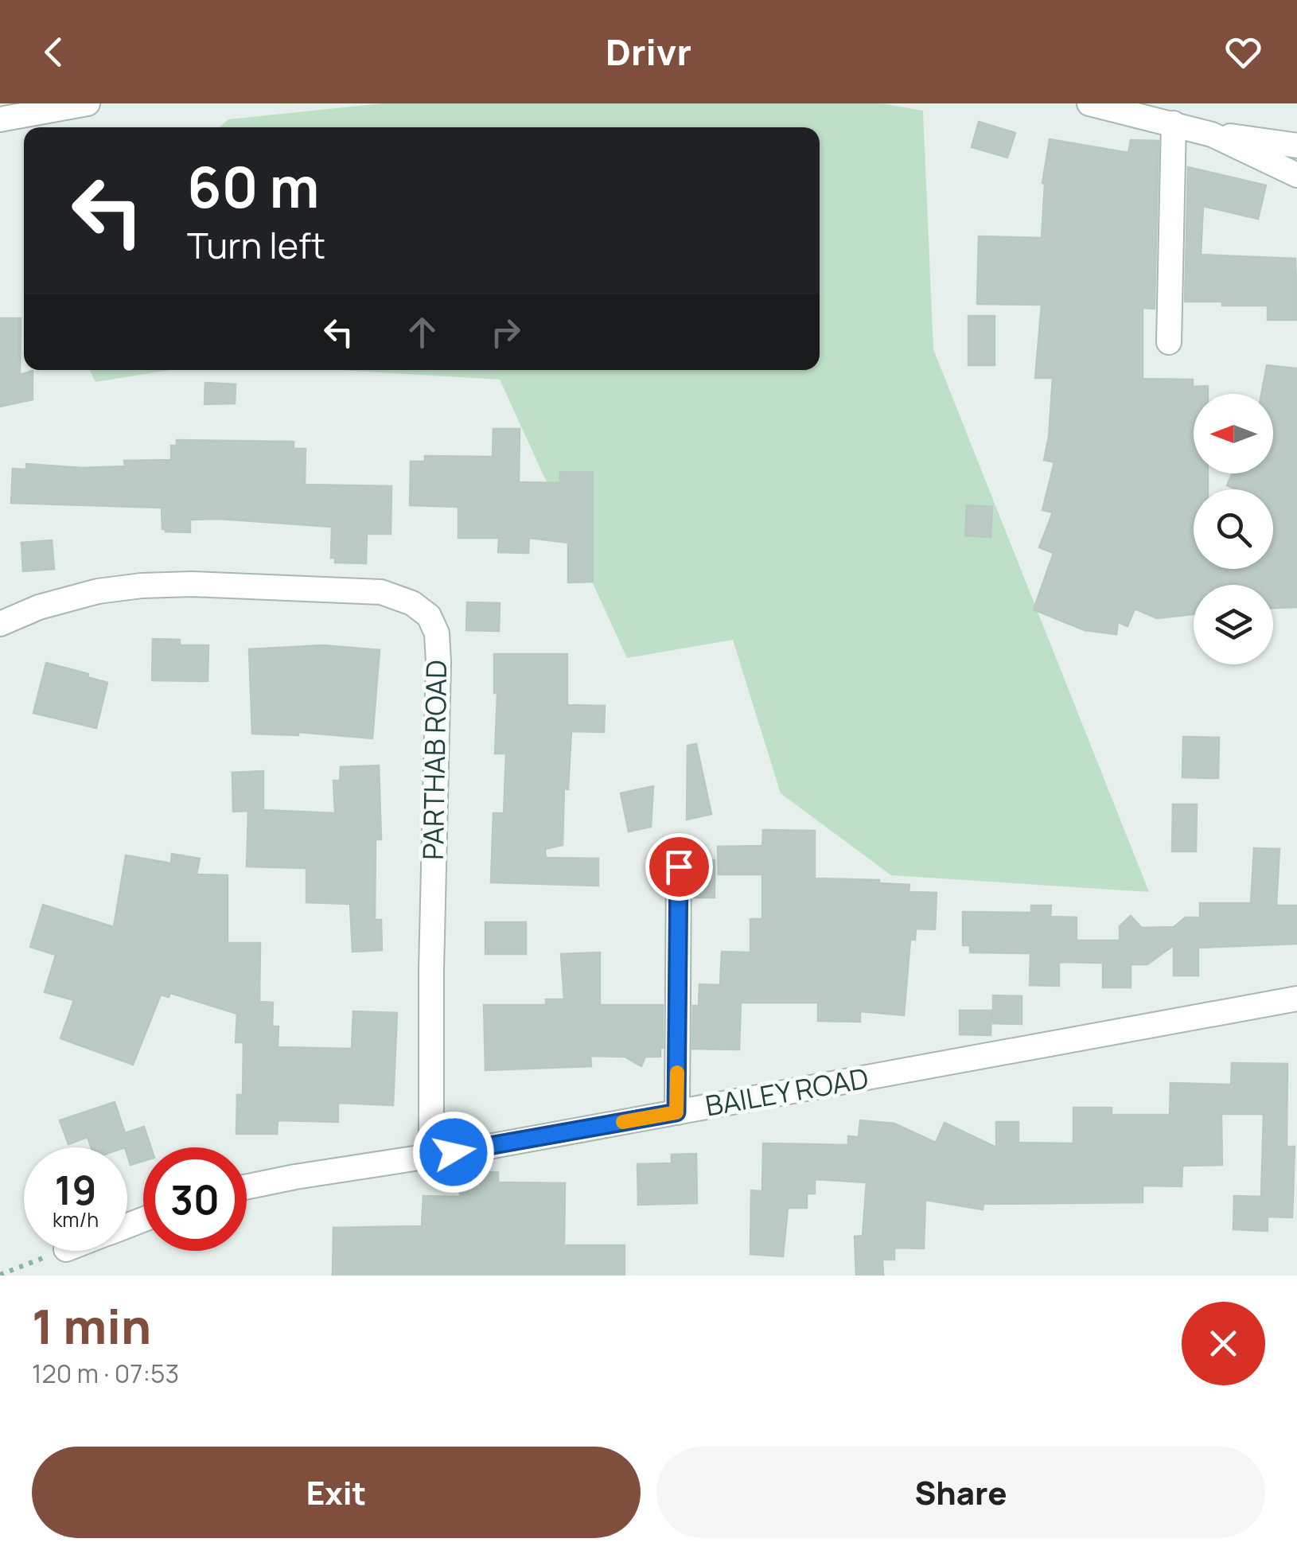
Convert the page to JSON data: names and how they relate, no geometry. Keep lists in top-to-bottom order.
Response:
{
  "streets": {
    "street": ["PARTHAB ROAD", "BAILEY ROAD"]
  },
  "crossings": [
    ["PARTHAB ROAD", "BAILEY ROAD"]
  ],
  "north": "left",
  "page": {
    "header": "Drivr",
    "turn": ["60 m", "Turn left"],
    "speed": "19 km/h",
    "limit": "30",
    "heading": ["1 min", "120 m · 07:53"],
    "buttons": ["Exit", "Share"]
  }
}
